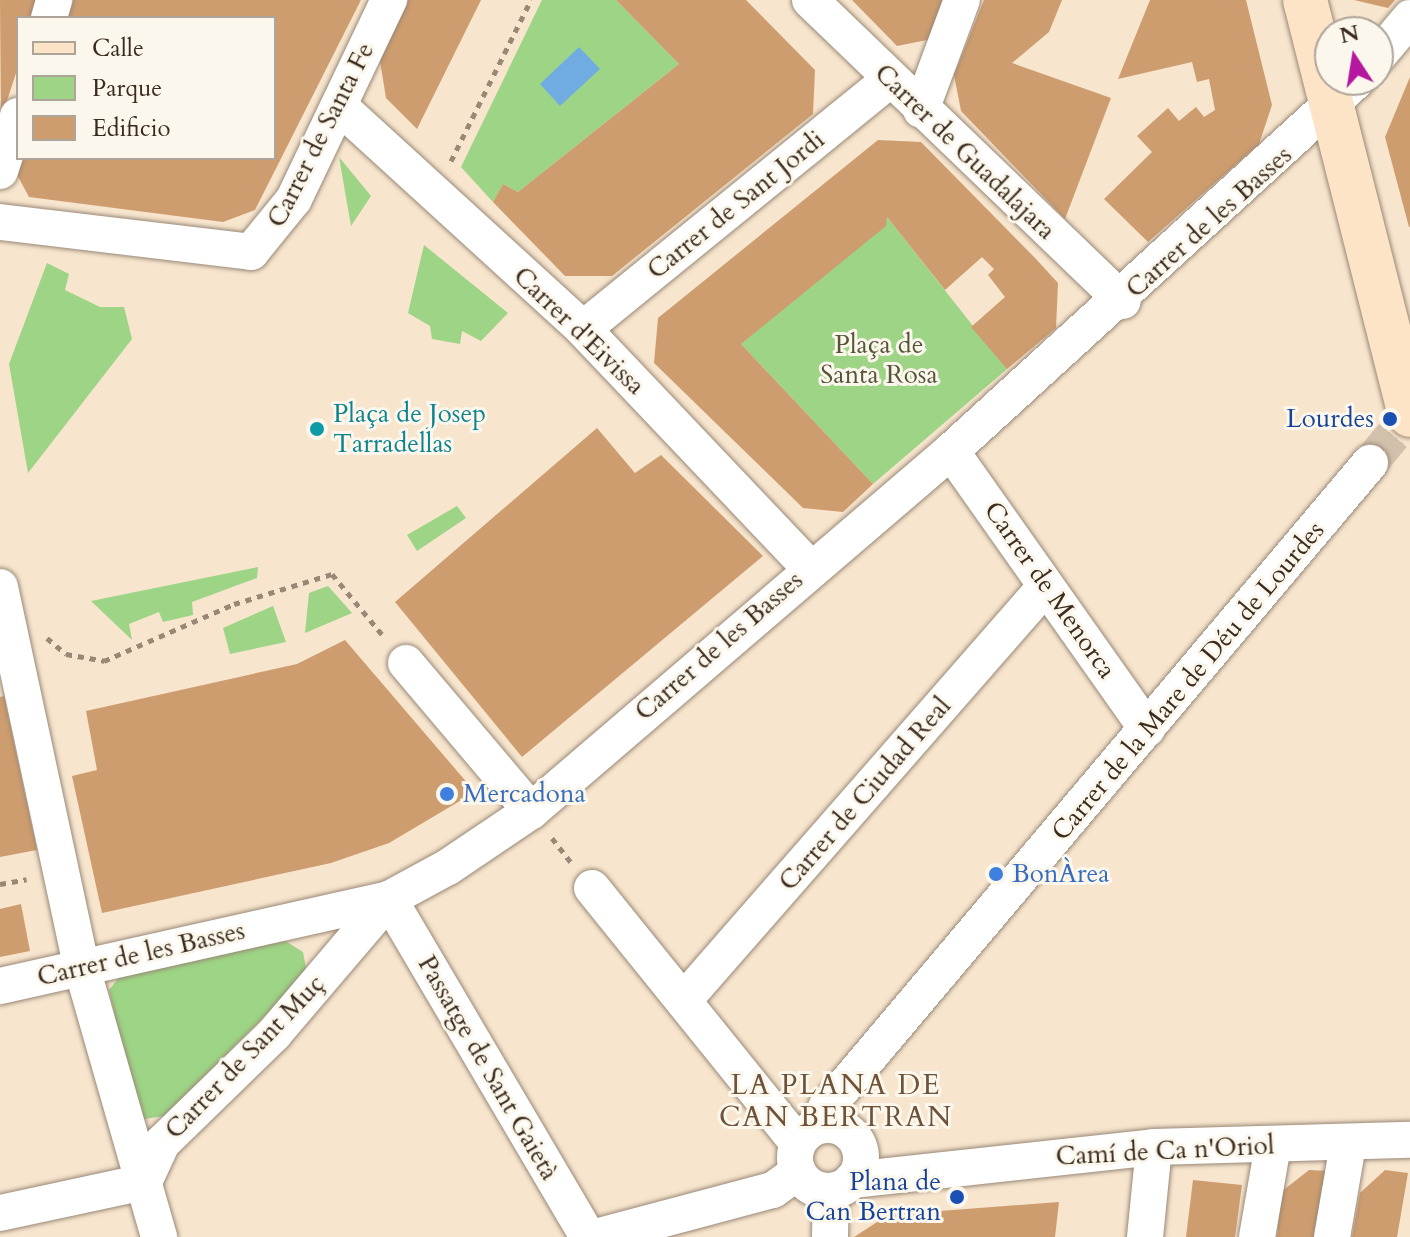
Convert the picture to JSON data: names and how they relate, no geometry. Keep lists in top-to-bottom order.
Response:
{
  "streets": {
    "street": [
      "Carrer de Santa Fe",
      "Carrer de Guadalajara",
      "Carrer de Sant Jordi",
      "Carrer de les Basses",
      "Carrer d'Eivissa",
      "Carrer de Menorca",
      "Carrer de la Mare de Déu de Lourdes",
      "Carrer de Ciudad Real",
      "Carrer de Sant Muç",
      "Passatge de Sant Gaietà",
      "Camí de Ca n'Oriol"
    ]
  },
  "crossings": [
    ["Carrer de Santa Fe", "Carrer d'Eivissa"],
    ["Carrer de Guadalajara", "Carrer de Sant Jordi"],
    ["Carrer de Guadalajara", "Carrer de les Basses"],
    ["Carrer de Sant Jordi", "Carrer d'Eivissa"],
    ["Carrer de les Basses", "Carrer d'Eivissa"],
    ["Carrer de les Basses", "Carrer de Menorca"],
    ["Carrer de les Basses", "Carrer de Sant Muç"],
    ["Carrer de les Basses", "Passatge de Sant Gaietà"],
    ["Carrer de Menorca", "Carrer de la Mare de Déu de Lourdes"],
    ["Carrer de Menorca", "Carrer de Ciudad Real"],
    ["Carrer de la Mare de Déu de Lourdes", "Camí de Ca n'Oriol"],
    ["Carrer de Sant Muç", "Passatge de Sant Gaietà"]
  ],
  "districts": ["LA PLANA DE CAN BERTRAN"],
  "parks": ["Plaça de Santa Rosa"],
  "places": [
    "Lourdes",
    "Plaça de Josep Tarradellas",
    "Mercadona",
    "BonÀrea",
    "Plana de Can Bertran"
  ],
  "legend": ["Calle", "Parque", "Edificio"],
  "north": "top"
}
